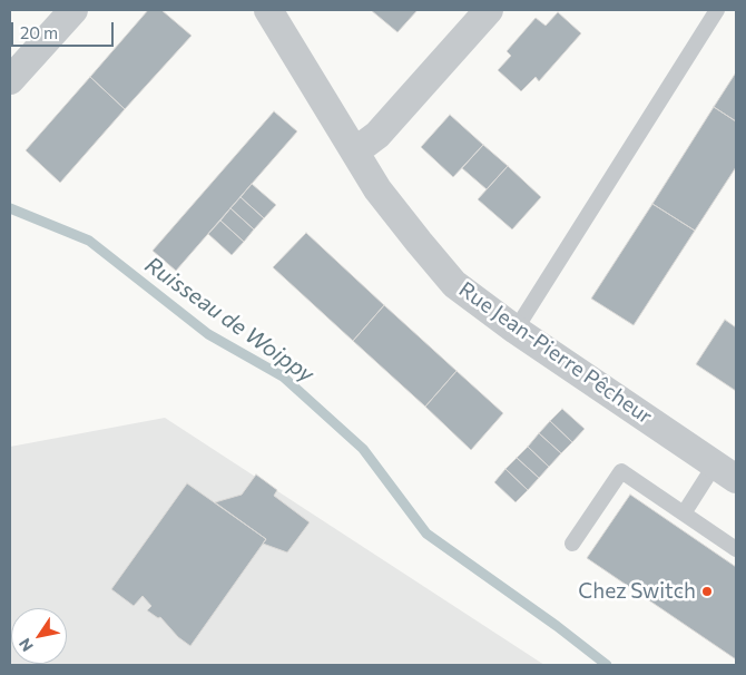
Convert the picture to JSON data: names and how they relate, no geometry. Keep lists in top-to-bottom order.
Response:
{
  "streets": {
    "street": ["Rue Jean-Pierre Pêcheur"]
  },
  "water": ["Ruisseau de Woippy"],
  "places": ["Chez Switch"],
  "scale_bar": "20 m",
  "north": "bottom left"
}
